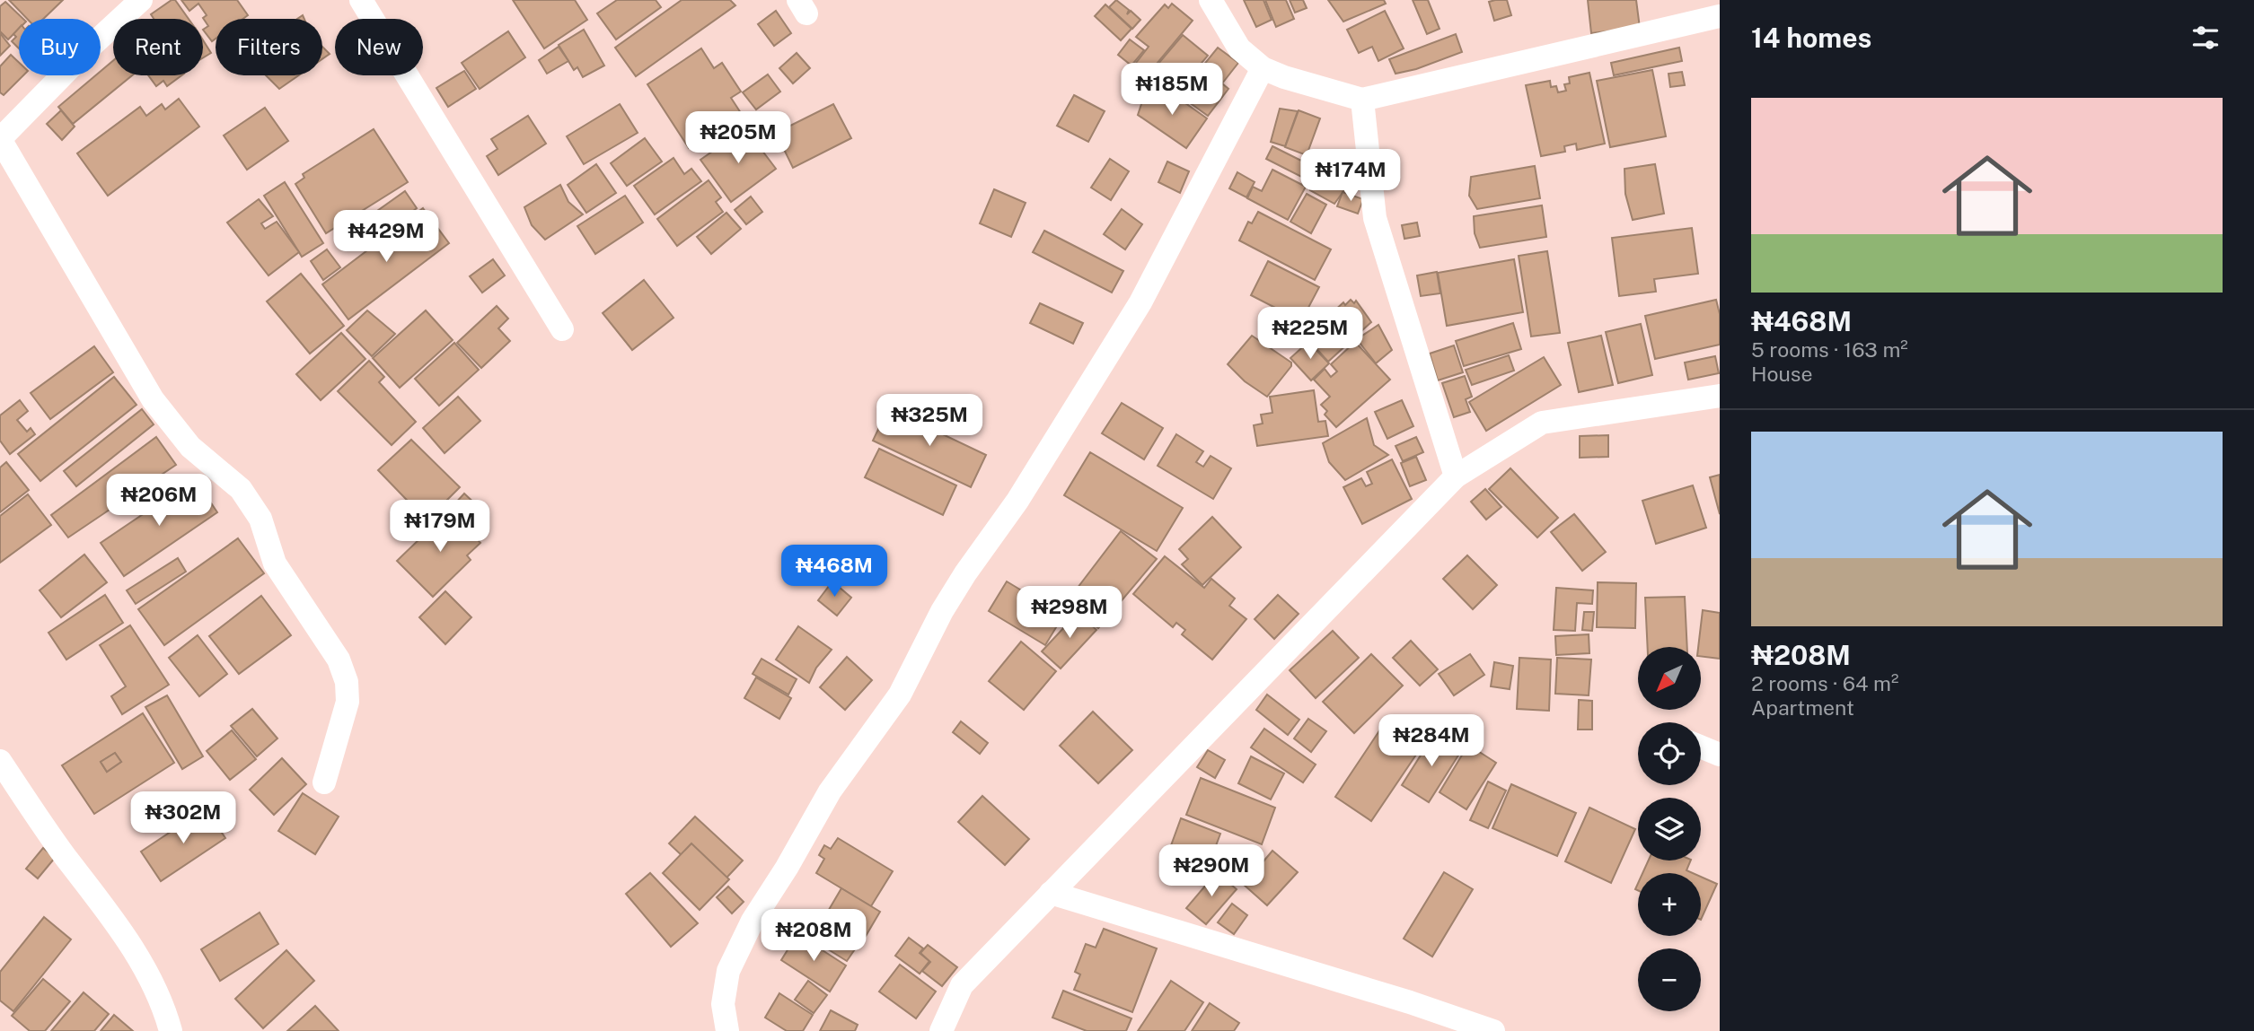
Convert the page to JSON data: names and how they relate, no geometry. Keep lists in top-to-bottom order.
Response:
{
  "north": "bottom left",
  "page": {
    "heading": "14 homes",
    "chip": [
      "Buy",
      "Rent",
      "Filters",
      "New"
    ],
    "price": [
      "₦185M",
      "₦205M",
      "₦174M",
      "₦429M",
      "₦225M",
      "₦325M",
      "₦206M",
      "₦179M",
      "₦468M",
      "₦298M",
      "₦284M",
      "₦302M",
      "₦290M",
      "₦208M"
    ],
    "list": [
      {
        "name": "₦468M",
        "note": "5 rooms · 163 m² · House"
      },
      {
        "name": "₦208M",
        "note": "2 rooms · 64 m² · Apartment"
      }
    ],
    "map_buttons": ["+", "−"]
  }
}
